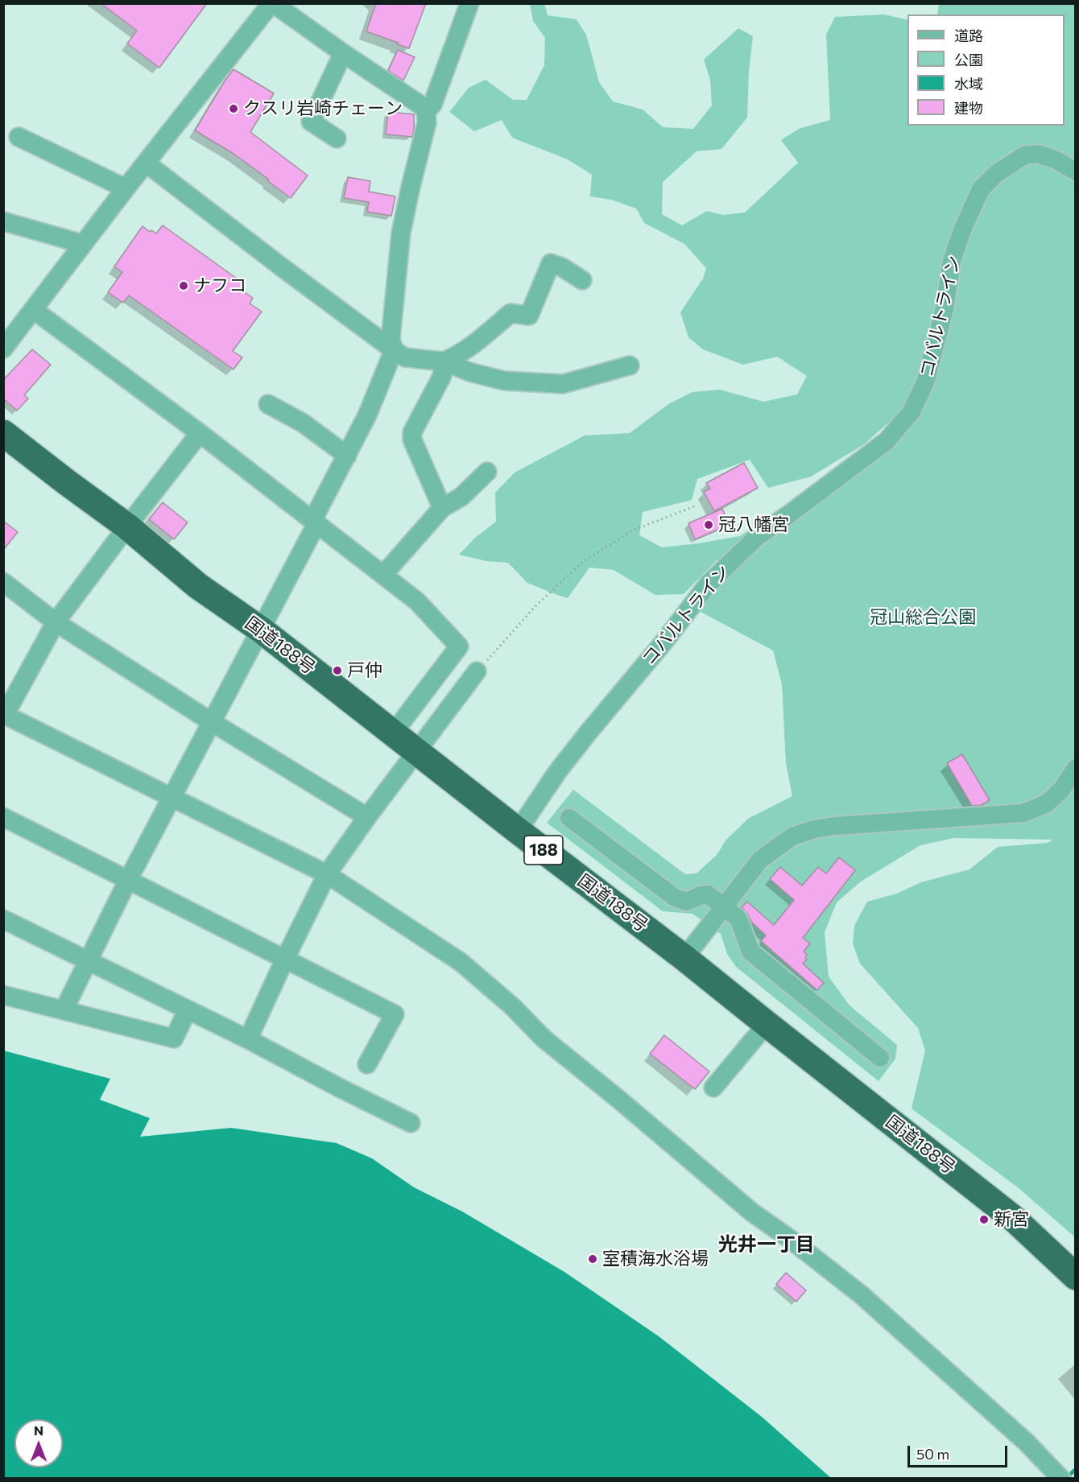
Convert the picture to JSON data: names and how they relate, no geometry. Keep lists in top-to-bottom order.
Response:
{
  "streets": {
    "highway": ["国道188号", "188"],
    "street": ["コバルトライン"]
  },
  "crossings": [
    ["コバルトライン", "国道188号"]
  ],
  "districts": ["光井一丁目"],
  "parks": ["冠山総合公園"],
  "places": [
    "クスリ岩崎チェーン",
    "ナフコ",
    "冠八幡宮",
    "戸仲",
    "新宮",
    "室積海水浴場"
  ],
  "legend": [
    "道路",
    "公園",
    "水域",
    "建物"
  ],
  "scale_bar": "50 m",
  "north": "top"
}
